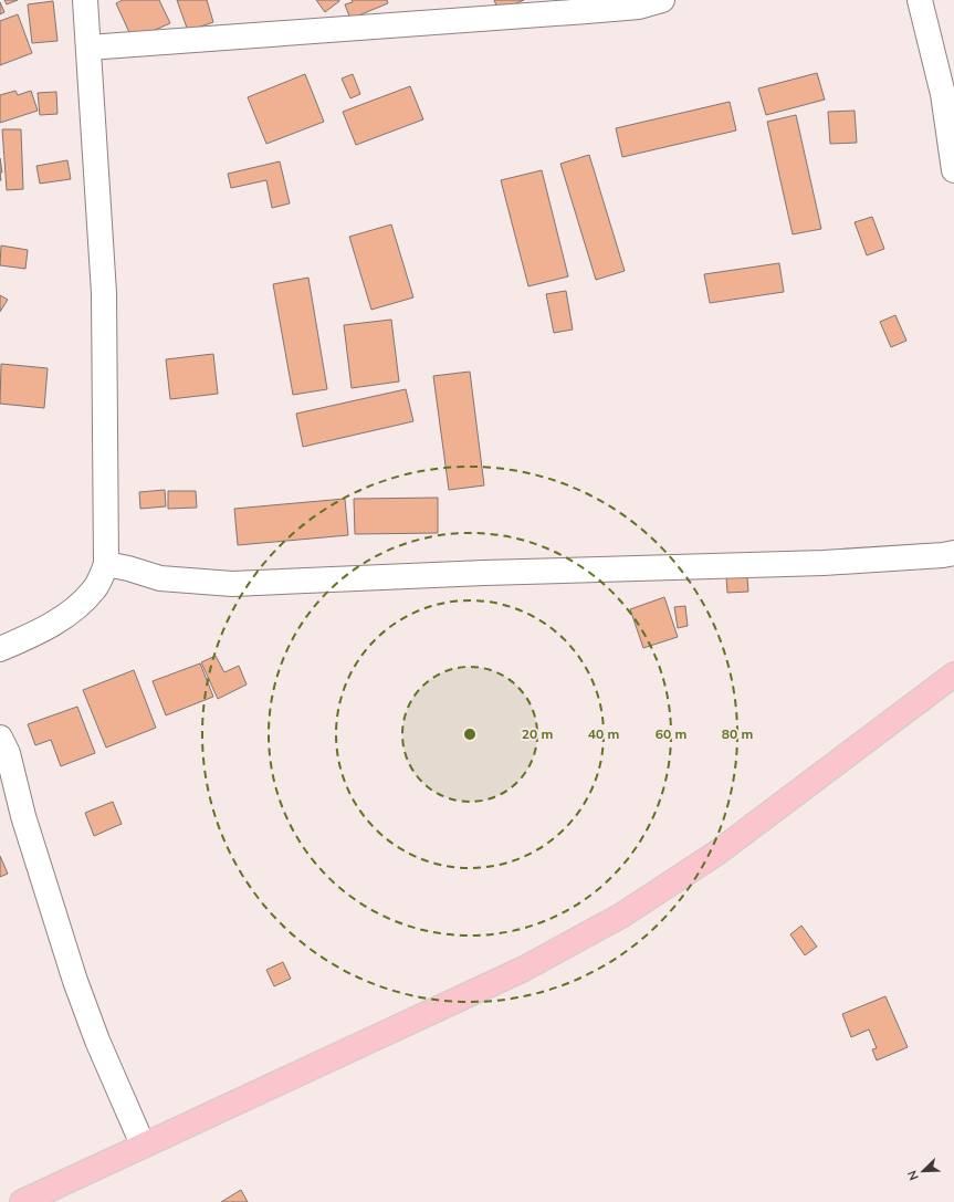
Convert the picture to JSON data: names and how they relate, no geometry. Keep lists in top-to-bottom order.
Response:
{
  "north": "bottom left",
  "rings": [
    "20 m",
    "40 m",
    "60 m",
    "80 m"
  ]
}
